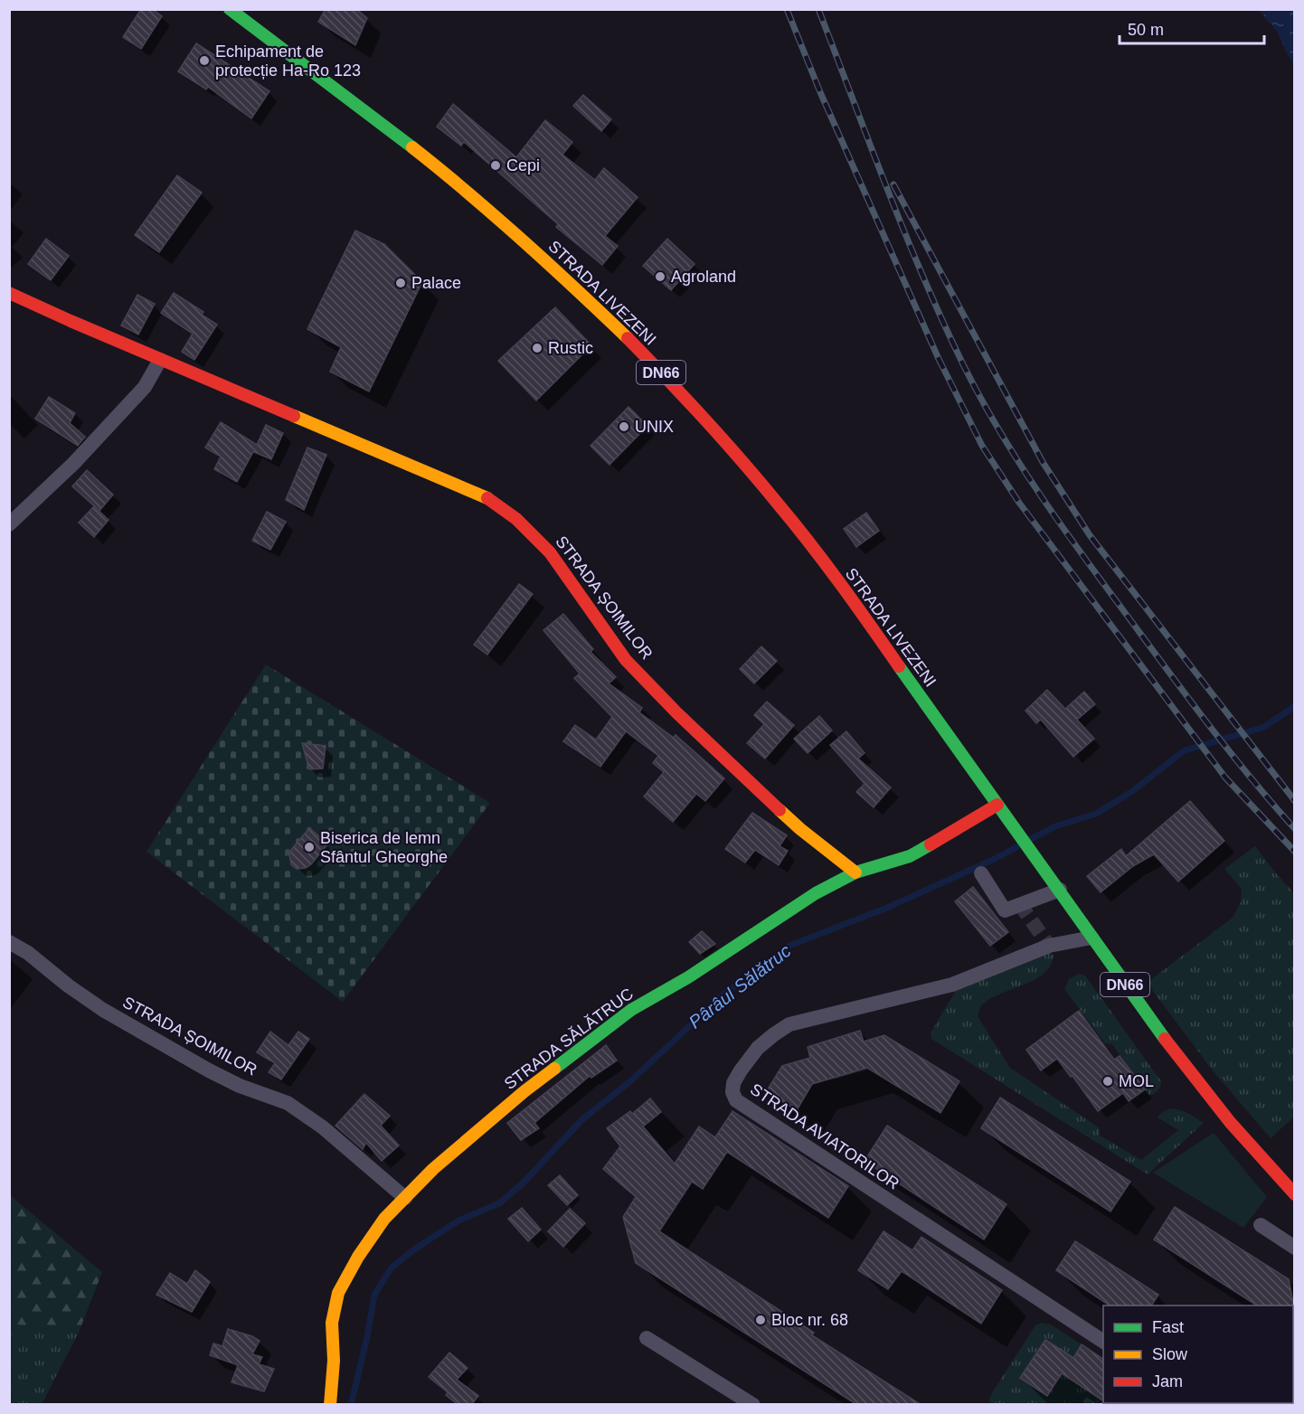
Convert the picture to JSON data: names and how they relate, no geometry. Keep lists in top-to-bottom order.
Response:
{
  "streets": {
    "street": [
      "STRADA LIVEZENI",
      "DN66",
      "STRADA ȘOIMILOR",
      "STRADA SĂLĂTRUC",
      "STRADA AVIATORILOR"
    ]
  },
  "crossings": [
    ["STRADA LIVEZENI", "DN66"],
    ["STRADA LIVEZENI", "STRADA SĂLĂTRUC"],
    ["DN66", "STRADA AVIATORILOR"],
    ["STRADA ȘOIMILOR", "STRADA SĂLĂTRUC"]
  ],
  "water": ["Pârâul Sălătruc"],
  "places": [
    "Echipament de protecție Ha-Ro 123",
    "Cepi",
    "Agroland",
    "Palace",
    "Rustic",
    "UNIX",
    "Biserica de lemn Sfântul Gheorghe",
    "MOL",
    "Bloc nr. 68"
  ],
  "legend": ["Fast", "Slow", "Jam"],
  "scale_bar": "50 m"
}
